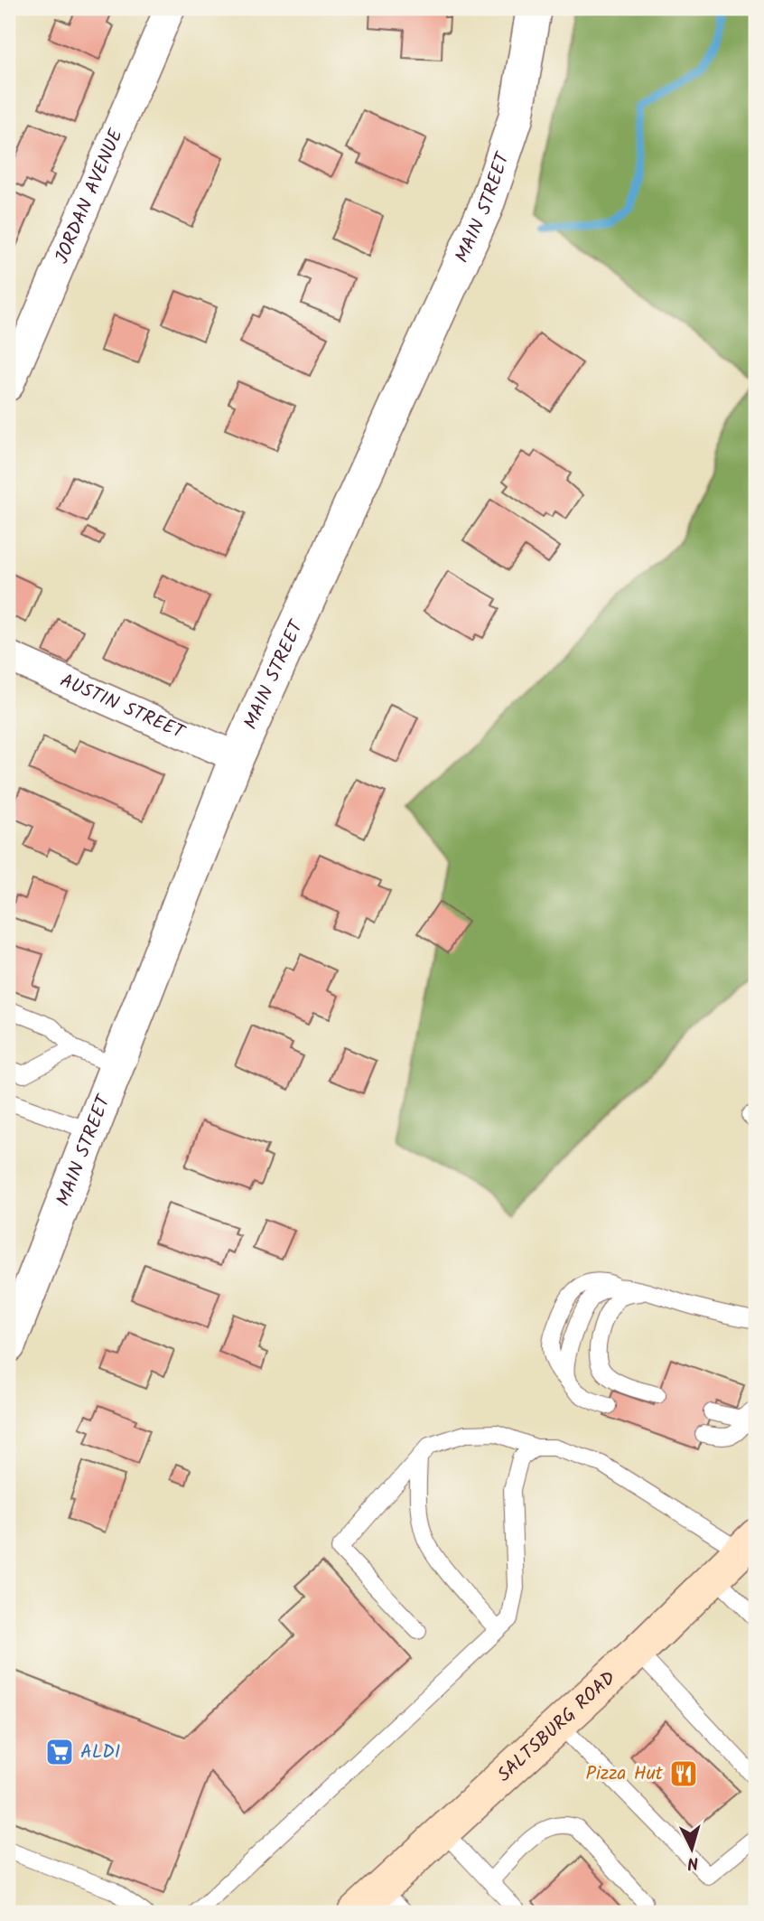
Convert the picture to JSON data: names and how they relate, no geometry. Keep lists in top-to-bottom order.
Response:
{
  "streets": {
    "main road": ["SALTSBURG ROAD"],
    "street": ["JORDAN AVENUE", "MAIN STREET", "AUSTIN STREET"]
  },
  "crossings": [
    ["MAIN STREET", "AUSTIN STREET"]
  ],
  "places": {
    "supermarket": ["ALDI"],
    "restaurant": ["Pizza Hut"]
  },
  "north": "bottom"
}
